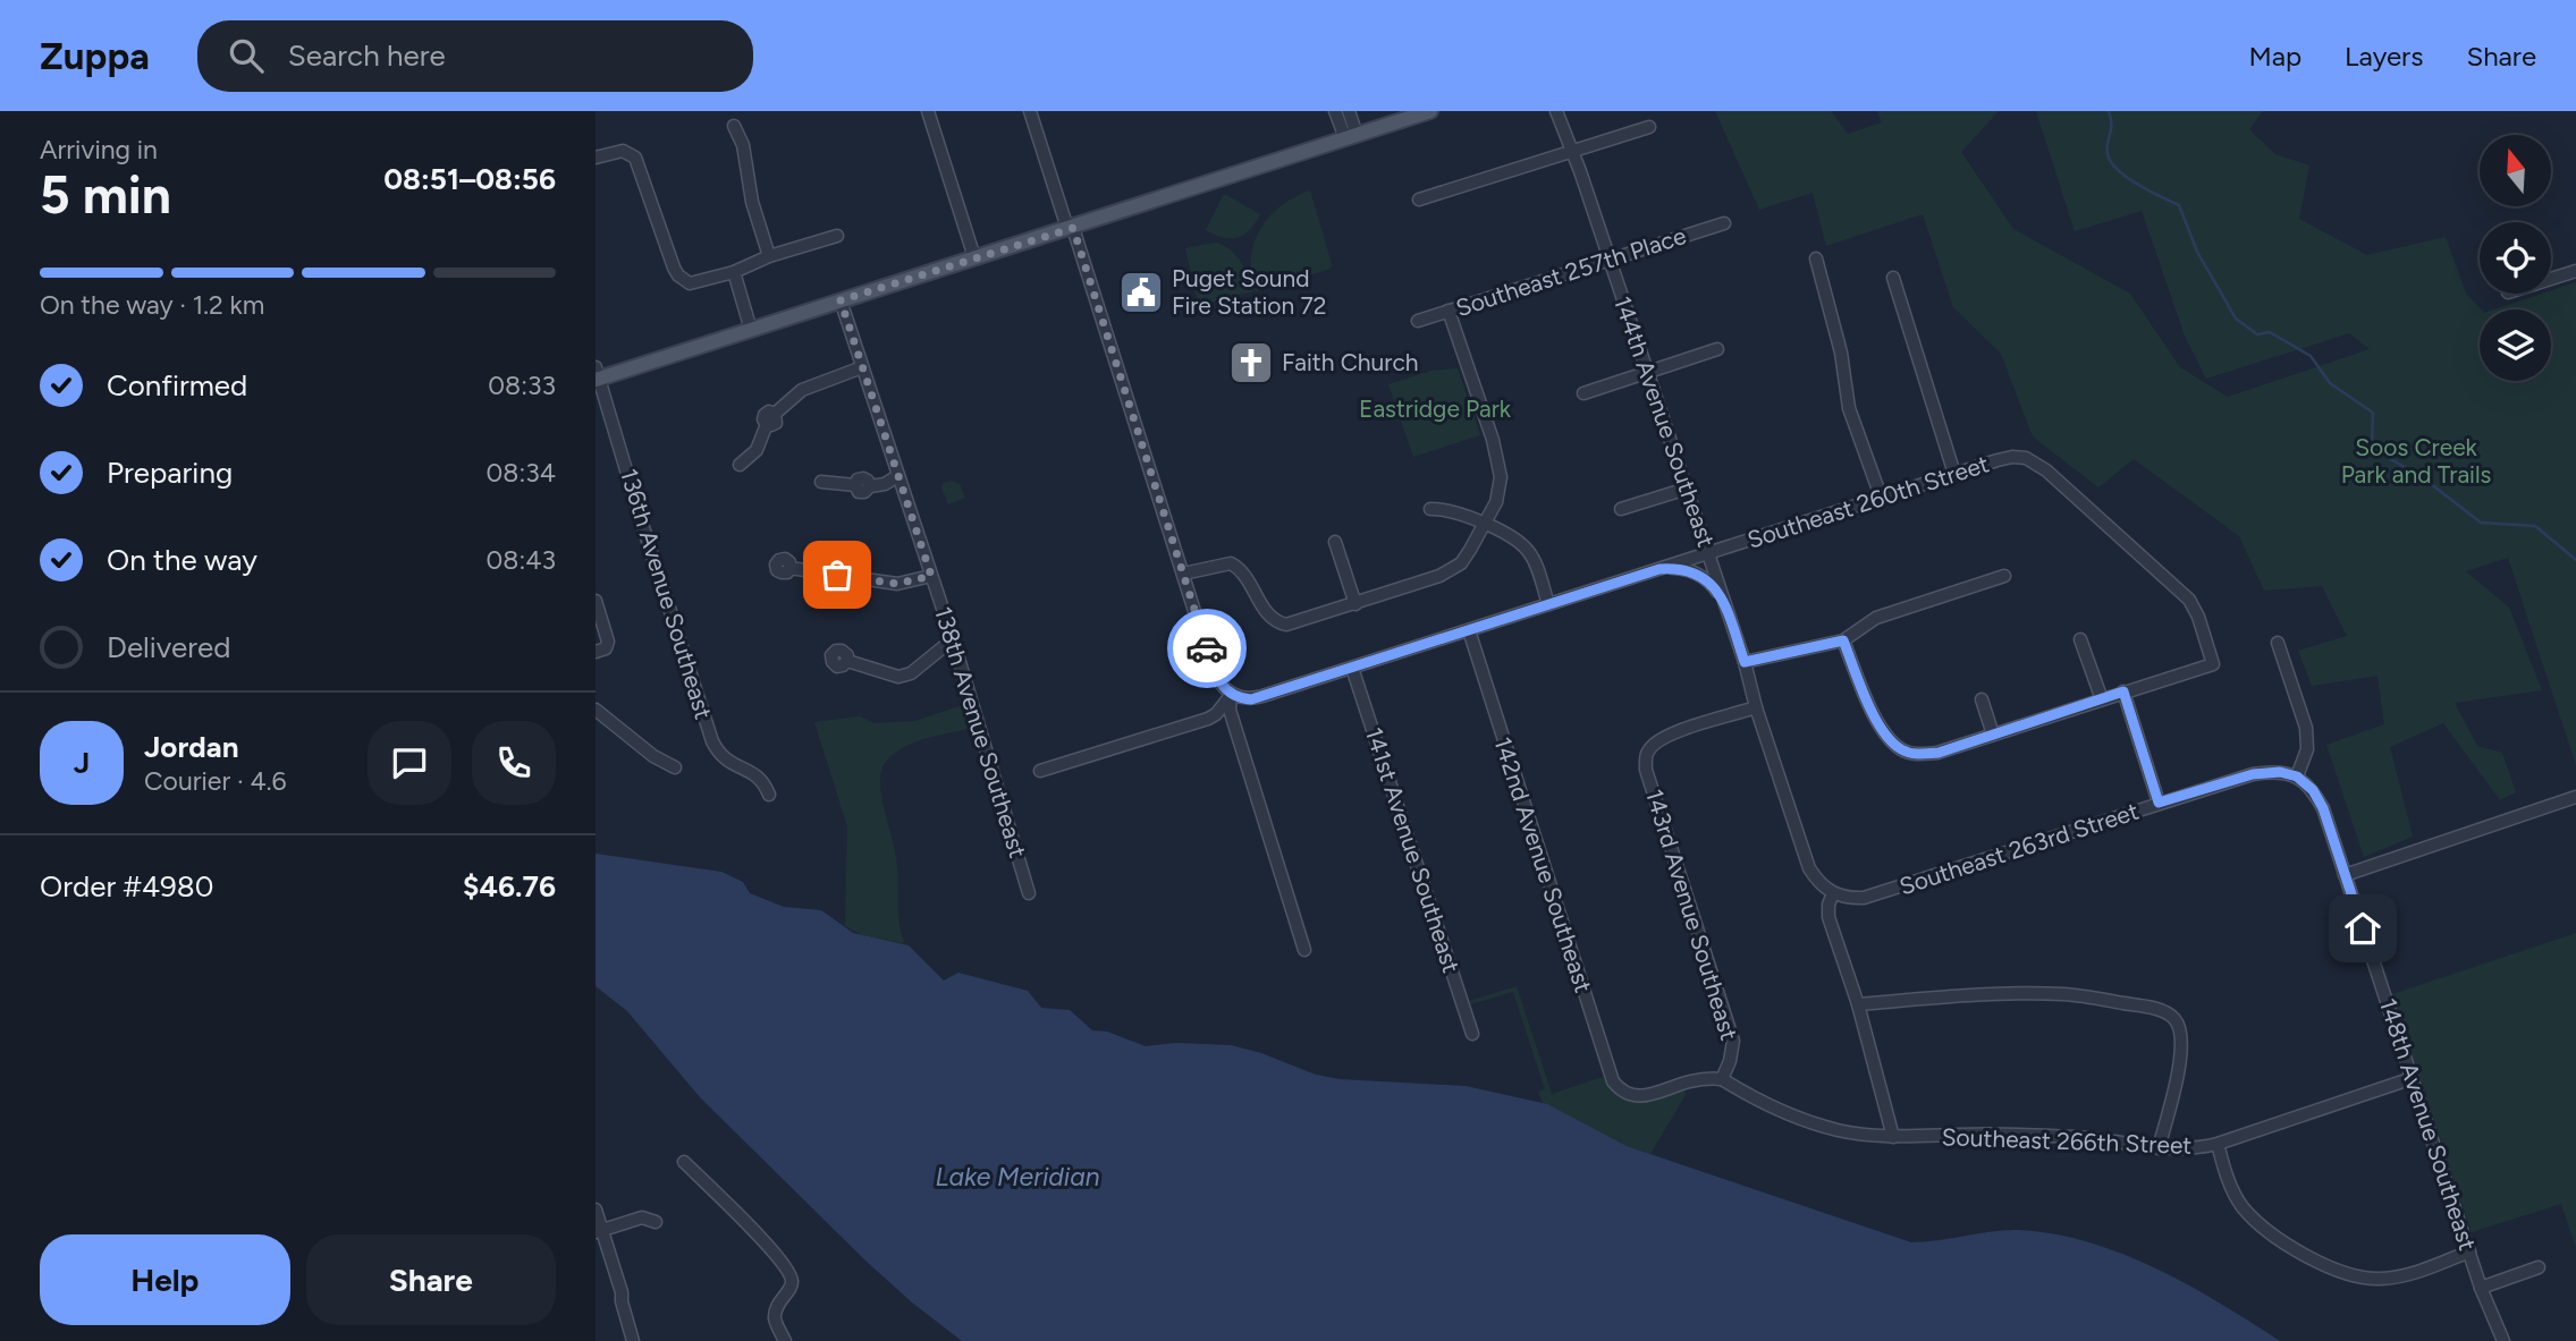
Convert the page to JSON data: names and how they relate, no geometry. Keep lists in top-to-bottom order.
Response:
{
  "streets": {
    "street": [
      "Southeast 257th Place",
      "144th Avenue Southeast",
      "Southeast 260th Street",
      "136th Avenue Southeast",
      "138th Avenue Southeast",
      "Southeast 263rd Street",
      "141st Avenue Southeast",
      "142nd Avenue Southeast",
      "143rd Avenue Southeast",
      "148th Avenue Southeast",
      "Southeast 266th Street"
    ]
  },
  "crossings": [
    ["Southeast 257th Place", "144th Avenue Southeast"],
    ["144th Avenue Southeast", "Southeast 260th Street"],
    ["144th Avenue Southeast", "Southeast 263rd Street"],
    ["144th Avenue Southeast", "143rd Avenue Southeast"],
    ["Southeast 260th Street", "141st Avenue Southeast"],
    ["Southeast 260th Street", "142nd Avenue Southeast"],
    ["Southeast 263rd Street", "148th Avenue Southeast"],
    ["142nd Avenue Southeast", "143rd Avenue Southeast"],
    ["142nd Avenue Southeast", "Southeast 266th Street"],
    ["143rd Avenue Southeast", "Southeast 266th Street"],
    ["148th Avenue Southeast", "Southeast 266th Street"]
  ],
  "water": ["Lake Meridian"],
  "parks": ["Eastridge Park", "Soos Creek Park and Trails"],
  "places": {
    "public building": ["Puget Sound Fire Station 72"],
    "church": ["Faith Church"]
  },
  "north": "top",
  "page": {
    "header": "Zuppa",
    "search": "Search here",
    "nav": ["Map", "Layers", "Share"],
    "heading": ["5 min", "Arriving in", "08:51–08:56"],
    "panel": [
      "Jordan",
      "Courier · 4.6",
      "Order #4980",
      "$46.76"
    ],
    "bar": "On the way · 1.2 km",
    "list": [
      ["Confirmed", "08:33"],
      ["Preparing", "08:34"],
      ["On the way", "08:43"],
      "Delivered"
    ],
    "round": "J",
    "buttons": ["Help", "Share"]
  }
}
